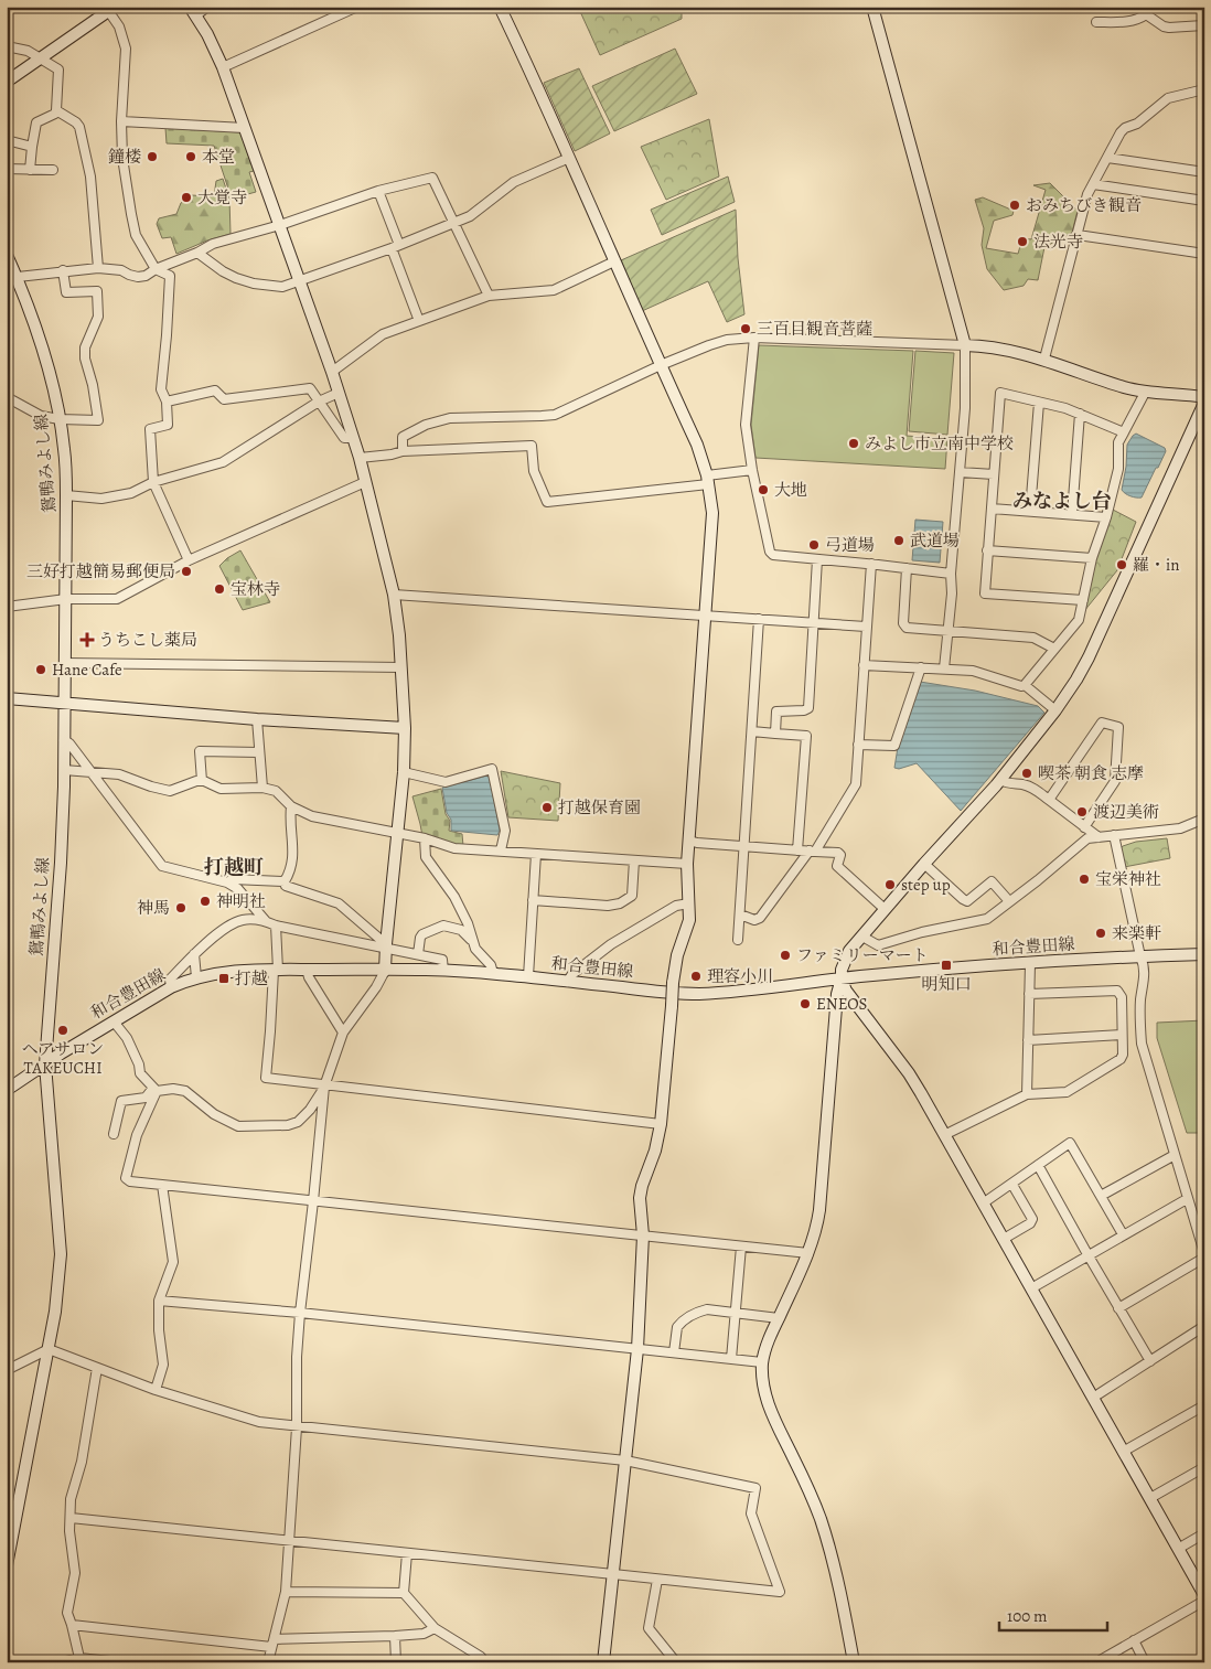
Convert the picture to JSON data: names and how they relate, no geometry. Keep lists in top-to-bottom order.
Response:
{
  "streets": {
    "street": ["鴛鴨みよし線", "和合豊田線"]
  },
  "crossings": [
    ["鴛鴨みよし線", "和合豊田線"]
  ],
  "districts": ["みなよし台", "打越町"],
  "places": {
    "other": [
      "鐘楼",
      "本堂",
      "大覚寺",
      "おみちびき観音",
      "法光寺",
      "三百目観音菩薩",
      "みよし市立南中学校",
      "大地",
      "武道場",
      "弓道場",
      "羅・in",
      "三好打越簡易郵便局",
      "宝林寺",
      "Hane Cafe",
      "喫茶 朝食 志摩",
      "打越保育園",
      "渡辺美術",
      "宝栄神社",
      "step up",
      "神明社",
      "神馬",
      "来楽軒",
      "ファミリーマート",
      "理容小川",
      "ENEOS",
      "ヘアサロン TAKEUCHI"
    ],
    "health": ["うちこし薬局"],
    "transit": ["明知口", "打越"]
  },
  "scale_bar": "100 m"
}
